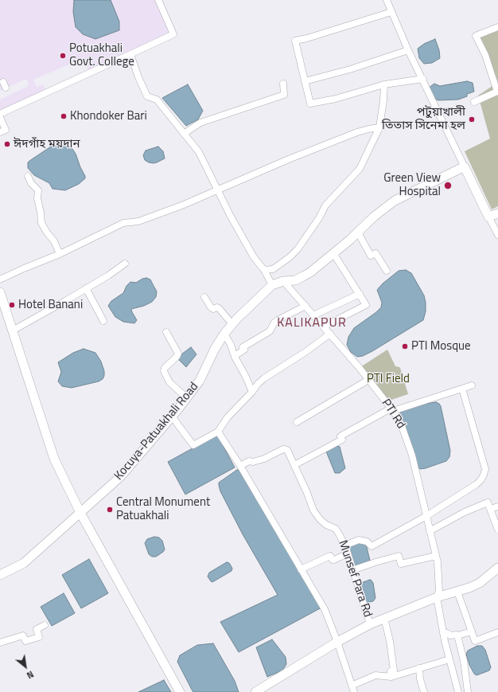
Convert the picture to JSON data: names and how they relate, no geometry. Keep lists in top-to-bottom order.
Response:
{
  "streets": {
    "street": ["PTI Rd", "Kocuya-Patuakhali Road", "Munsef Para Rd"]
  },
  "crossings": [
    ["PTI Rd", "Kocuya-Patuakhali Road"]
  ],
  "districts": ["KALIKAPUR"],
  "parks": ["PTI Field"],
  "places": [
    "Potuakhali Govt. College",
    "Khondoker Bari",
    "পটুয়াখালী তিতাস সিনেমা হল",
    "ঈদগাঁহ ময়দান",
    "Green View Hospital",
    "Hotel Banani",
    "PTI Mosque",
    "Central Monument Patuakhali"
  ],
  "north": "bottom right"
}
